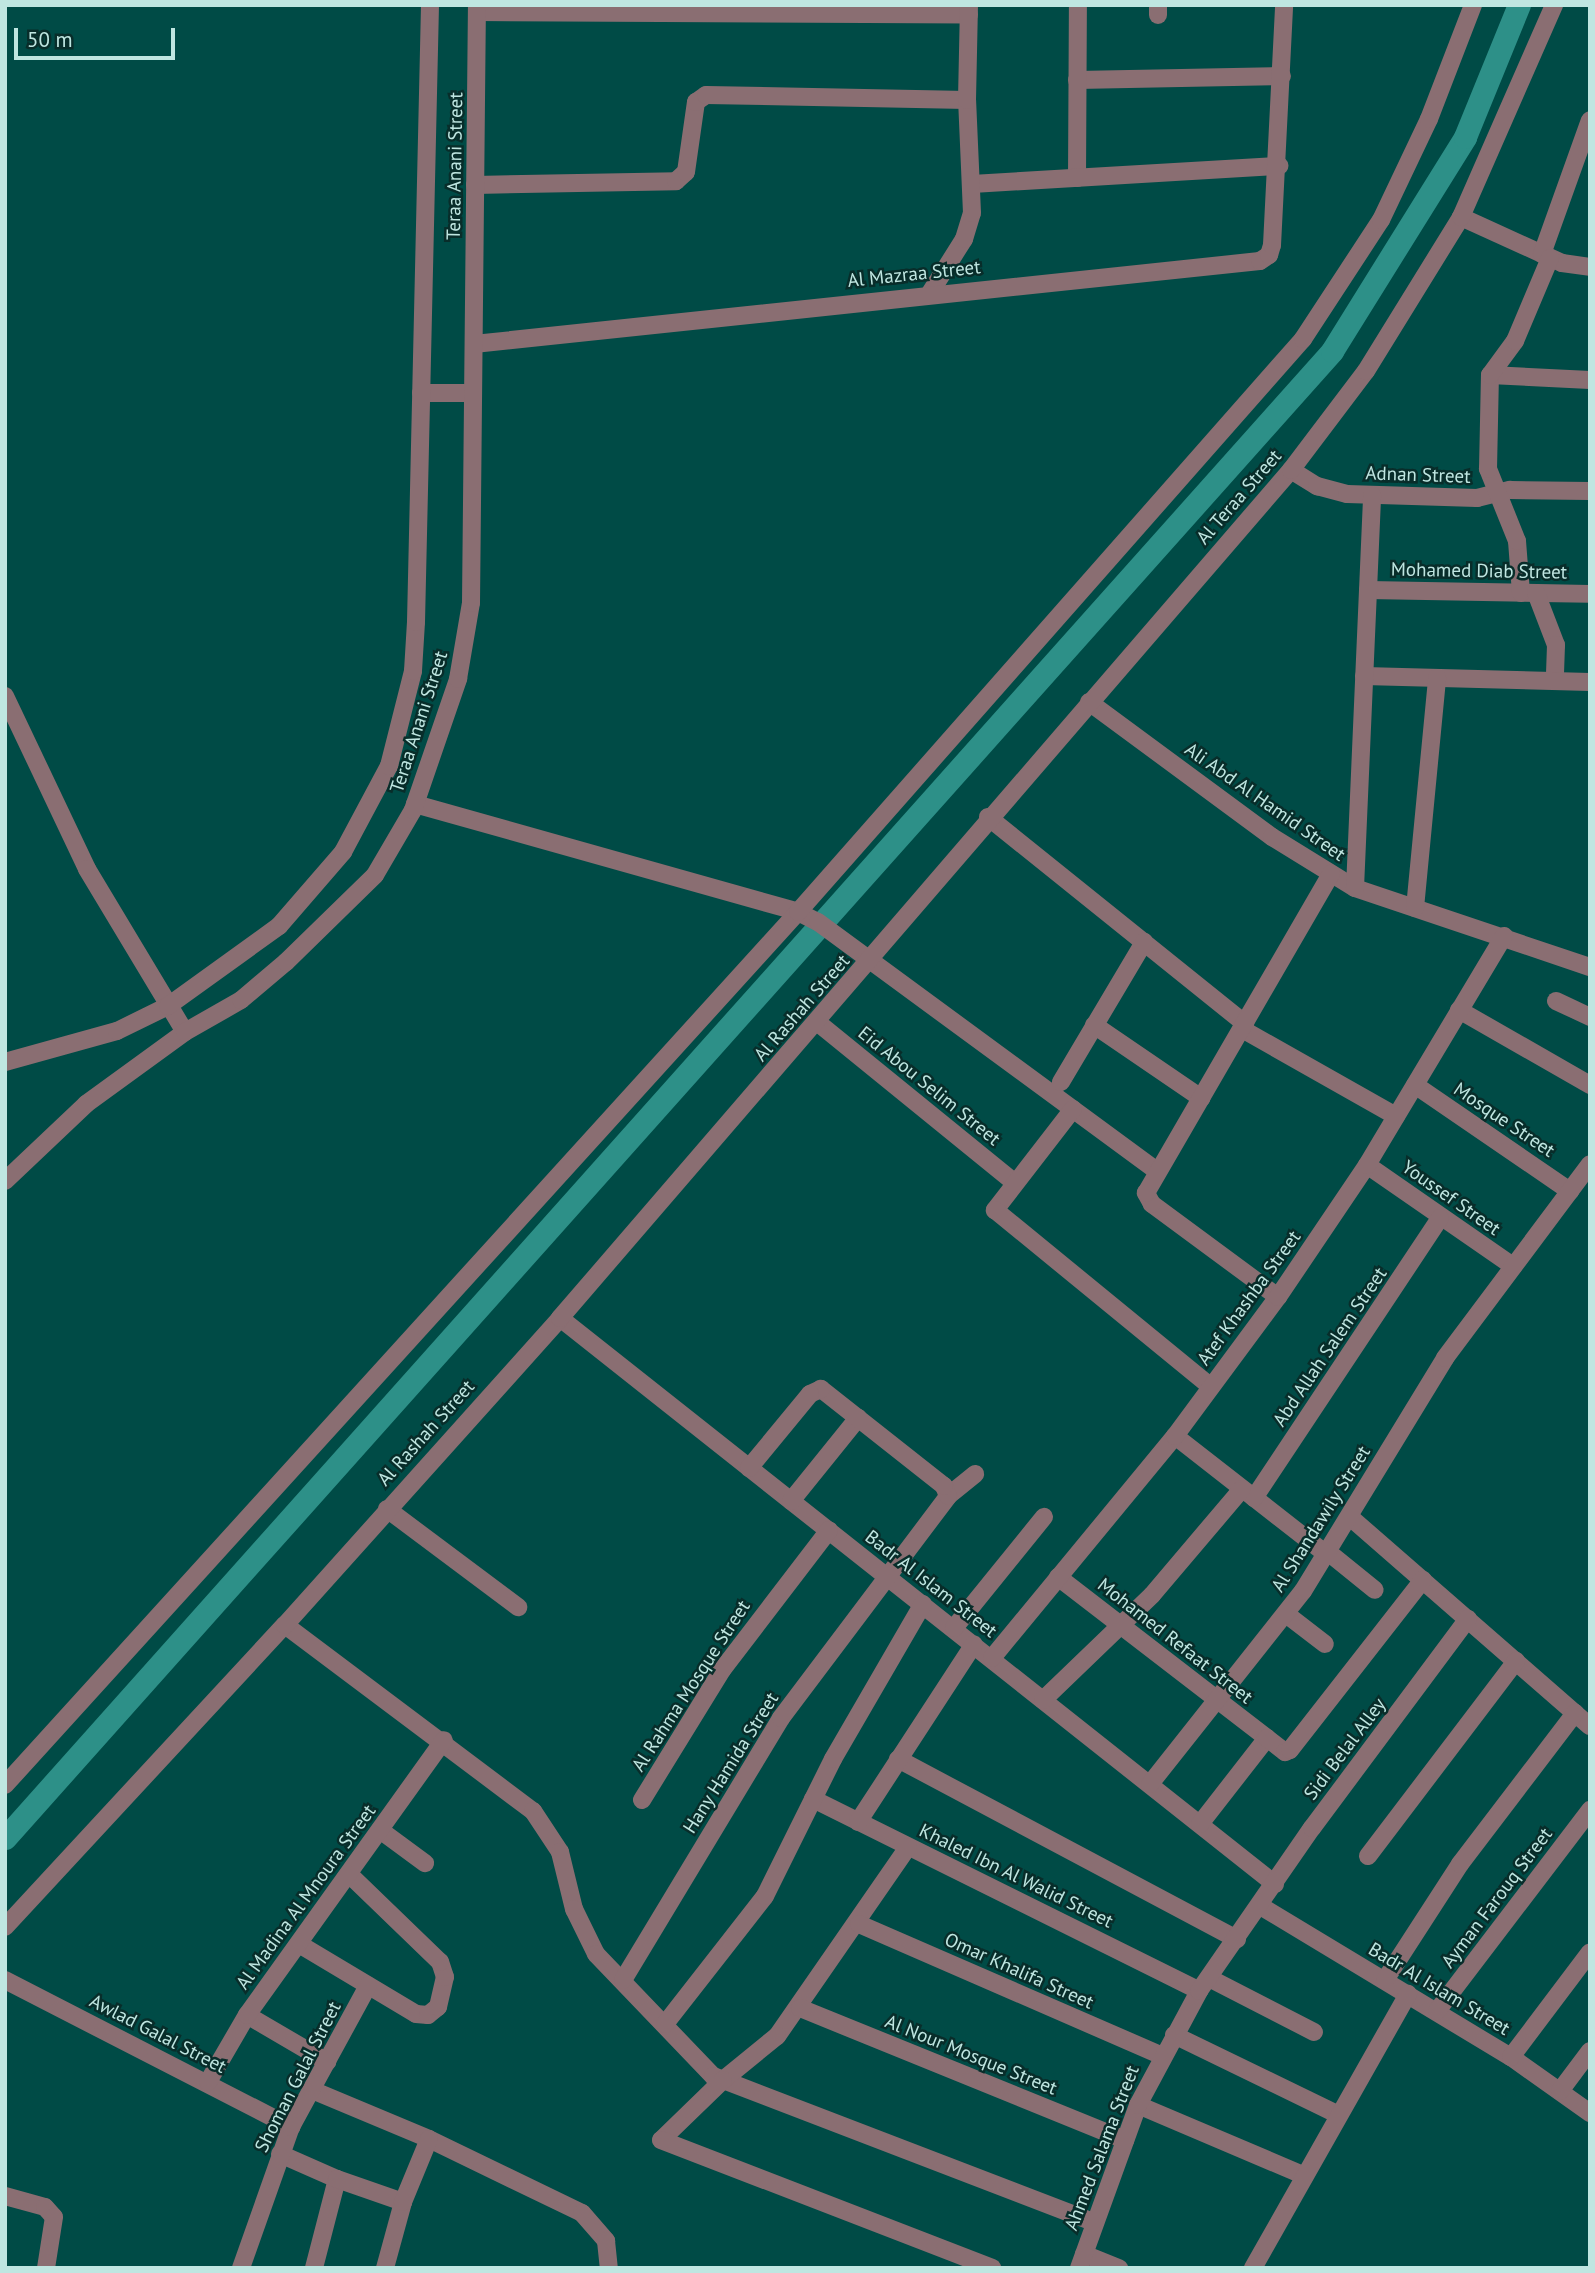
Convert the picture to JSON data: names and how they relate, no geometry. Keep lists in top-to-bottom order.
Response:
{
  "streets": {
    "street": [
      "Teraa Anani Street",
      "Al Mazraa Street",
      "Adnan Street",
      "Al Teraa Street",
      "Mohamed Diab Street",
      "Ali Abd Al Hamid Street",
      "Al Rashah Street",
      "Eid Abou Selim Street",
      "Mosque Street",
      "Youssef Street",
      "Atef Khashba Street",
      "Abd Allah Salem Street",
      "Al Shandawily Street",
      "Badr Al Islam Street",
      "Mohamed Refaat Street",
      "Al Rahma Mosque Street",
      "Sidi Belal Alley",
      "Hany Hamida Street",
      "Khaled Ibn Al Walid Street",
      "Al Madina Al Mnoura Street",
      "Ayman Farouq Street",
      "Omar Khalifa Street",
      "Awlad Galal Street",
      "Al Nour Mosque Street",
      "Shoman Galal Street",
      "Ahmed Salama Street"
    ]
  },
  "crossings": [
    ["Teraa Anani Street", "Al Mazraa Street"],
    ["Adnan Street", "Al Teraa Street"],
    ["Al Teraa Street", "Ali Abd Al Hamid Street"],
    ["Al Teraa Street", "Al Rashah Street"],
    ["Ali Abd Al Hamid Street", "Atef Khashba Street"],
    ["Al Rashah Street", "Eid Abou Selim Street"],
    ["Al Rashah Street", "Badr Al Islam Street"],
    ["Mosque Street", "Atef Khashba Street"],
    ["Mosque Street", "Al Shandawily Street"],
    ["Youssef Street", "Atef Khashba Street"],
    ["Youssef Street", "Abd Allah Salem Street"],
    ["Youssef Street", "Al Shandawily Street"],
    ["Atef Khashba Street", "Badr Al Islam Street"],
    ["Atef Khashba Street", "Mohamed Refaat Street"],
    ["Abd Allah Salem Street", "Badr Al Islam Street"],
    ["Abd Allah Salem Street", "Mohamed Refaat Street"],
    ["Al Shandawily Street", "Badr Al Islam Street"],
    ["Al Shandawily Street", "Mohamed Refaat Street"],
    ["Badr Al Islam Street", "Al Rahma Mosque Street"],
    ["Badr Al Islam Street", "Sidi Belal Alley"],
    ["Badr Al Islam Street", "Hany Hamida Street"],
    ["Badr Al Islam Street", "Ayman Farouq Street"],
    ["Badr Al Islam Street", "Ahmed Salama Street"],
    ["Sidi Belal Alley", "Ahmed Salama Street"],
    ["Khaled Ibn Al Walid Street", "Ahmed Salama Street"],
    ["Al Madina Al Mnoura Street", "Awlad Galal Street"],
    ["Omar Khalifa Street", "Ahmed Salama Street"],
    ["Awlad Galal Street", "Shoman Galal Street"],
    ["Al Nour Mosque Street", "Ahmed Salama Street"]
  ],
  "scale_bar": "50 m"
}
